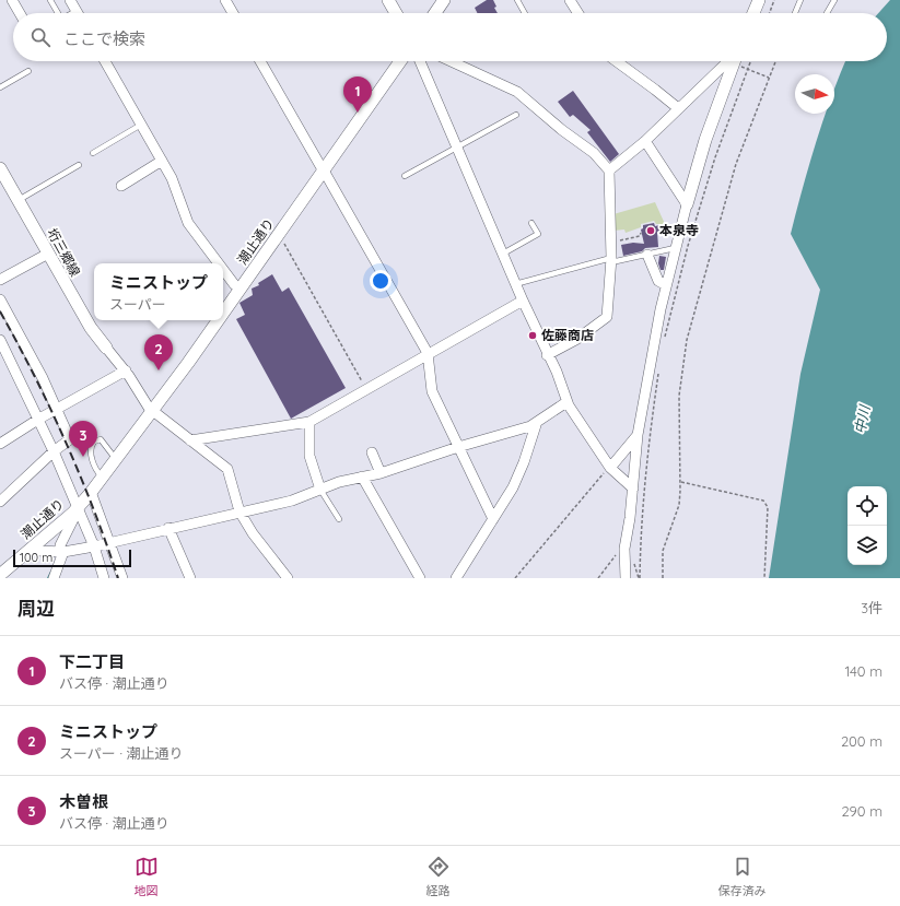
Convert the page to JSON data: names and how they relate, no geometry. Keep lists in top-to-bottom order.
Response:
{
  "streets": {
    "street": ["潮止通り", "垳三郷線"]
  },
  "water": ["中川"],
  "places": ["本泉寺", "佐藤商店"],
  "scale_bar": "100 m",
  "north": "right",
  "page": {
    "search": "ここで検索",
    "pins": ["1", "2", "3"],
    "popup": ["ミニストップ", "スーパー"],
    "scale": "100 m",
    "heading": ["周辺", "3件"],
    "list": [
      {
        "mark": "1",
        "name": "下二丁目",
        "note": "バス停 · 潮止通り",
        "value": "140 m"
      },
      {
        "mark": "2",
        "name": "ミニストップ",
        "note": "スーパー · 潮止通り",
        "value": "200 m"
      },
      {
        "mark": "3",
        "name": "木曽根",
        "note": "バス停 · 潮止通り",
        "value": "290 m"
      }
    ],
    "nav": ["地図", "経路", "保存済み"]
  }
}
